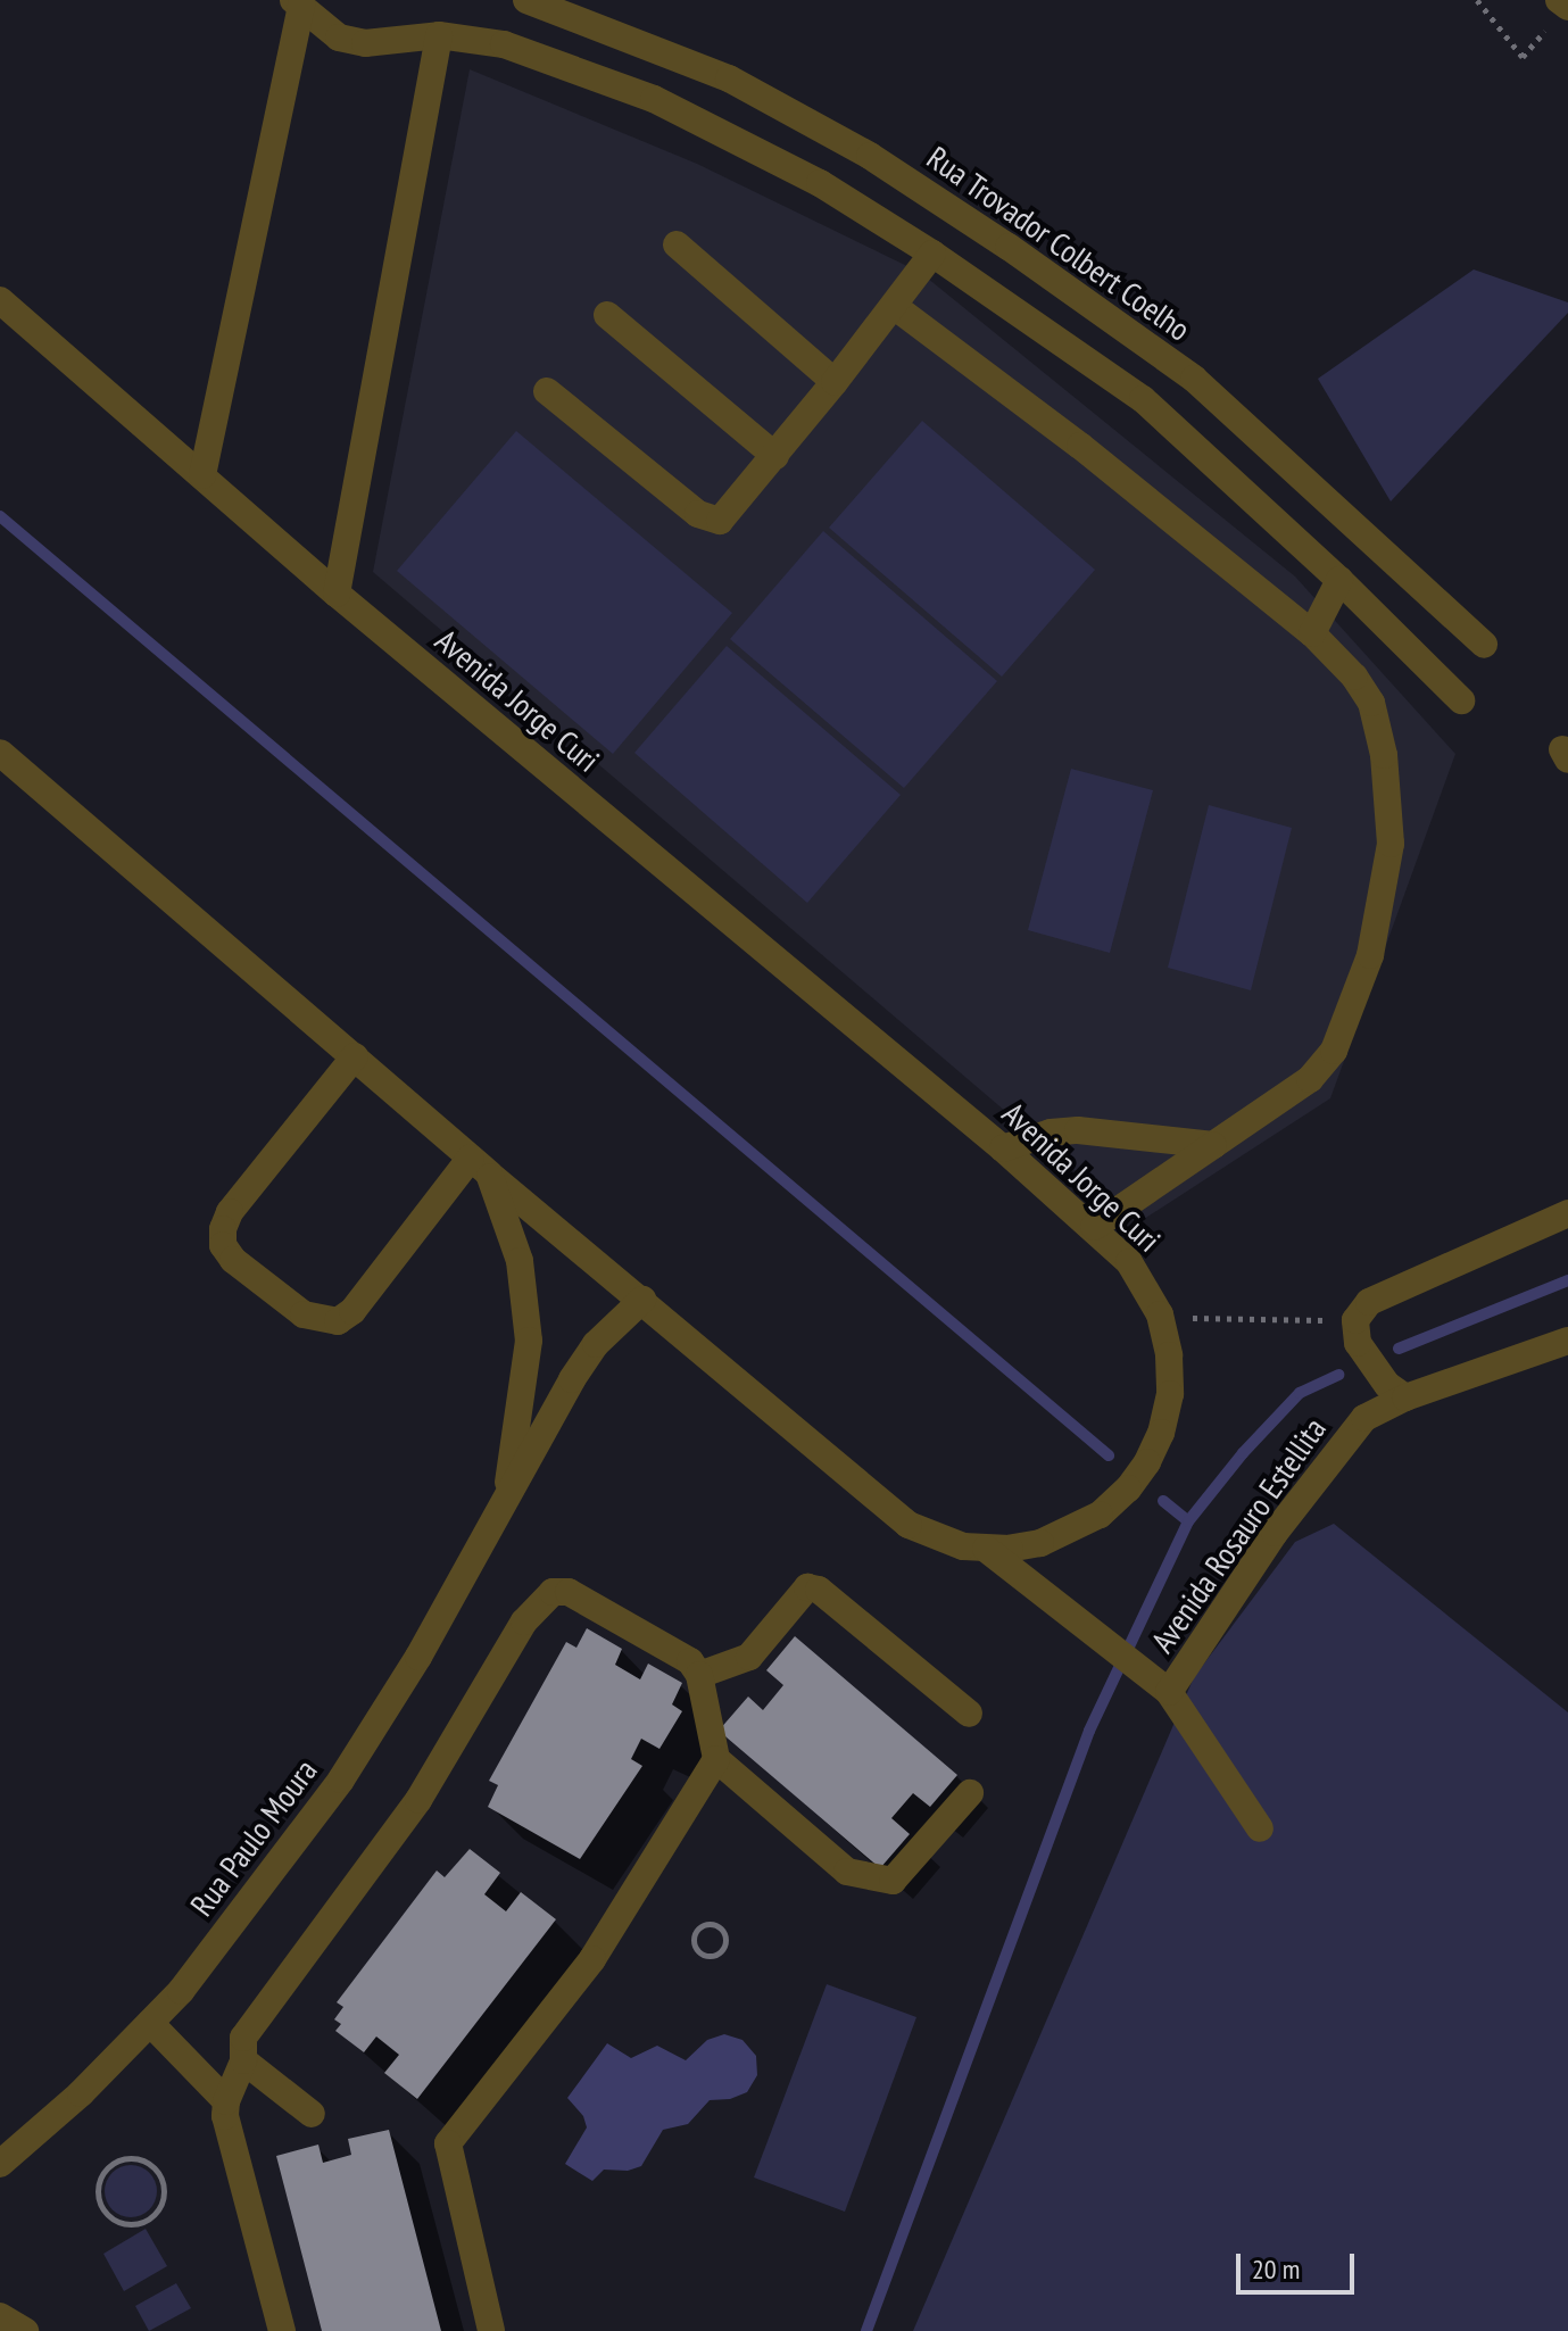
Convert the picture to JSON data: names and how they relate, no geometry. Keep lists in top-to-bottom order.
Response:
{
  "streets": {
    "street": [
      "Rua Trovador Colbert Coelho",
      "Avenida Jorge Curi",
      "Avenida Rosauro Estellita",
      "Rua Paulo Moura"
    ]
  },
  "crossings": [
    ["Avenida Jorge Curi", "Rua Paulo Moura"]
  ],
  "scale_bar": "20 m"
}
